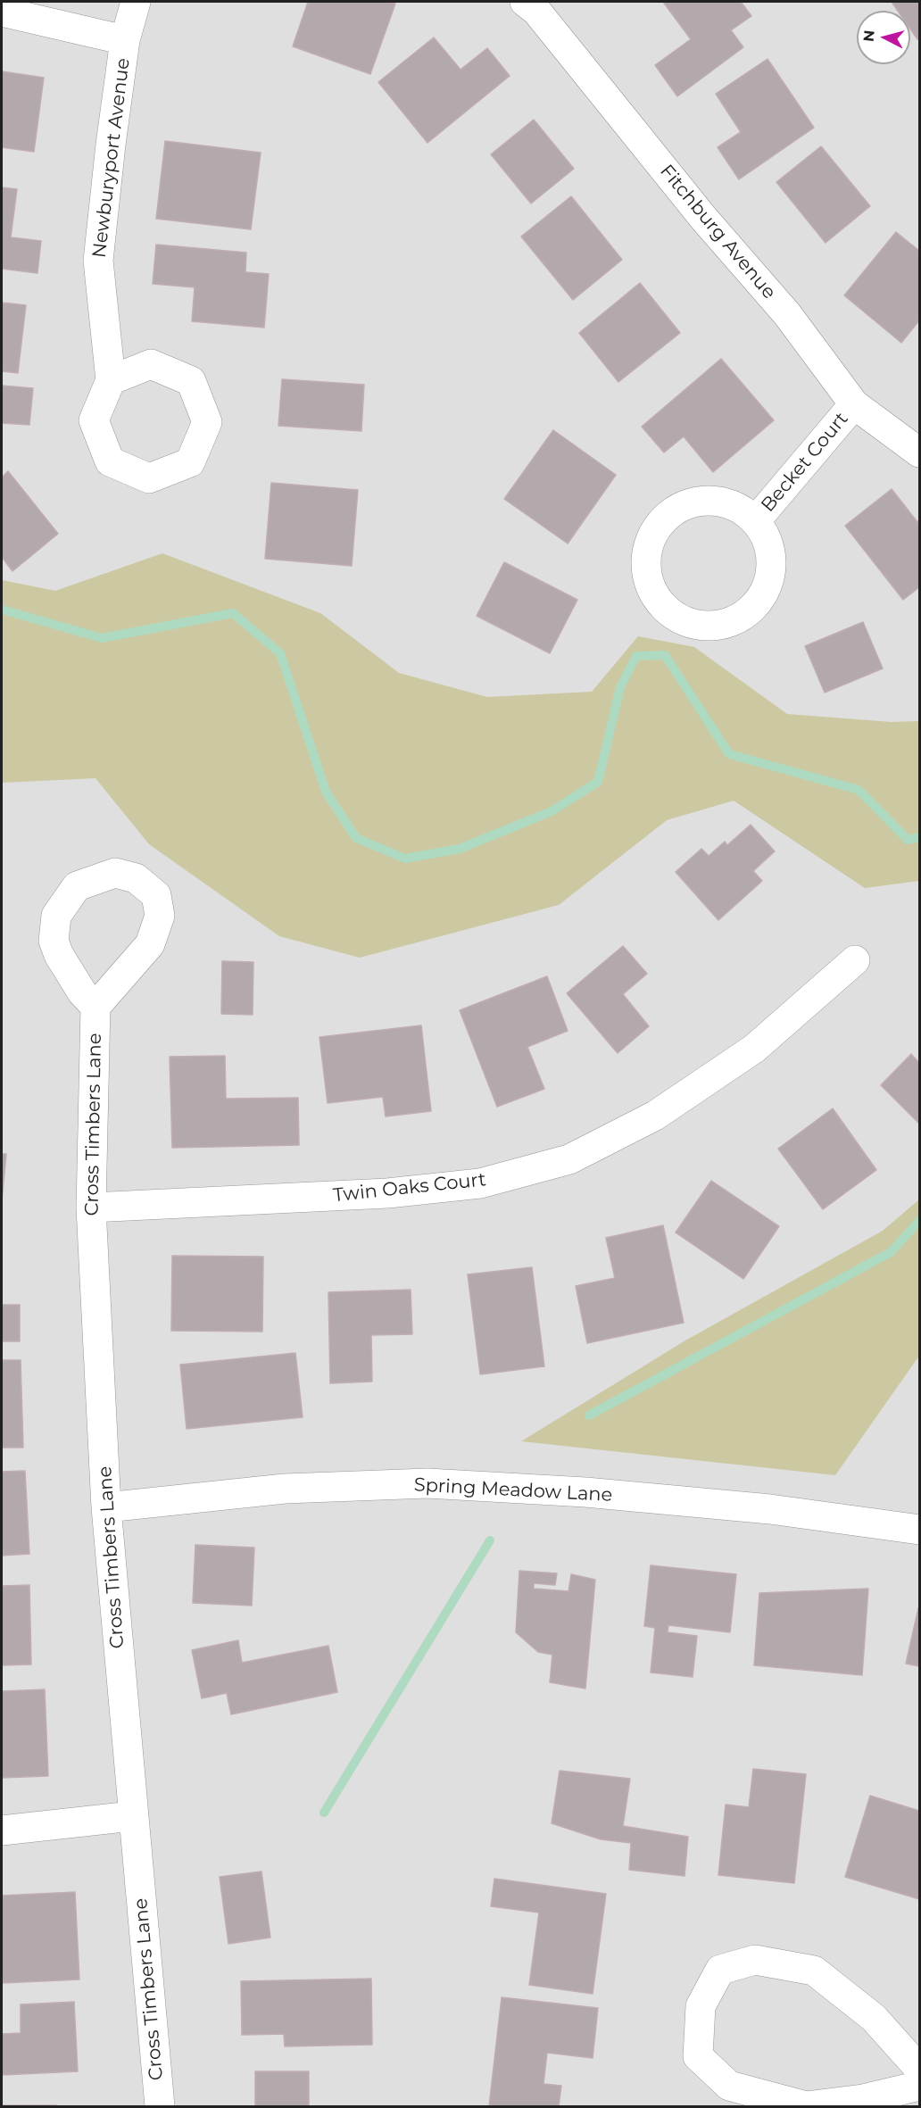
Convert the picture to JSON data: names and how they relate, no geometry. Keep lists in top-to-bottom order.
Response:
{
  "streets": {
    "street": [
      "Newburyport Avenue",
      "Fitchburg Avenue",
      "Becket Court",
      "Cross Timbers Lane",
      "Twin Oaks Court",
      "Spring Meadow Lane"
    ]
  },
  "crossings": [
    ["Fitchburg Avenue", "Becket Court"],
    ["Cross Timbers Lane", "Twin Oaks Court"],
    ["Cross Timbers Lane", "Spring Meadow Lane"]
  ],
  "north": "left"
}
